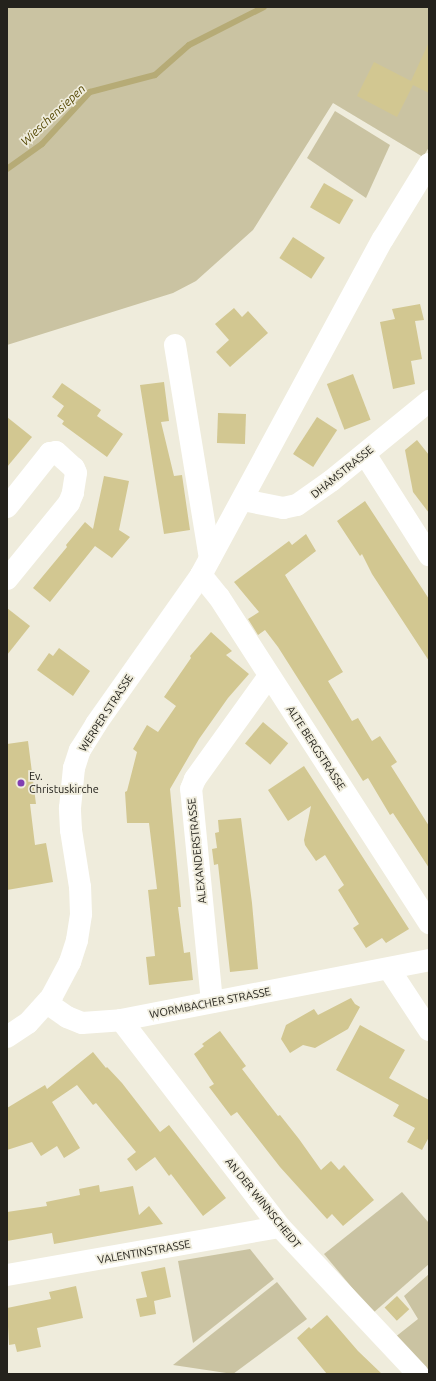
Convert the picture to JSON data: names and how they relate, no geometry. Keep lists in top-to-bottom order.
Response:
{
  "streets": {
    "street": [
      "DHAMSTRASSE",
      "WERPER STRASSE",
      "ALTE BERGSTRASSE",
      "ALEXANDERSTRASSE",
      "WORMBACHER STRASSE",
      "AN DER WINNSCHEIDT",
      "VALENTINSTRASSE"
    ]
  },
  "crossings": [
    ["DHAMSTRASSE", "WERPER STRASSE"],
    ["WERPER STRASSE", "ALTE BERGSTRASSE"],
    ["WERPER STRASSE", "WORMBACHER STRASSE"],
    ["ALTE BERGSTRASSE", "ALEXANDERSTRASSE"],
    ["ALEXANDERSTRASSE", "WORMBACHER STRASSE"],
    ["WORMBACHER STRASSE", "AN DER WINNSCHEIDT"],
    ["AN DER WINNSCHEIDT", "VALENTINSTRASSE"]
  ],
  "water": ["Wieschensiepen"],
  "places": ["Ev. Christuskirche"]
}
